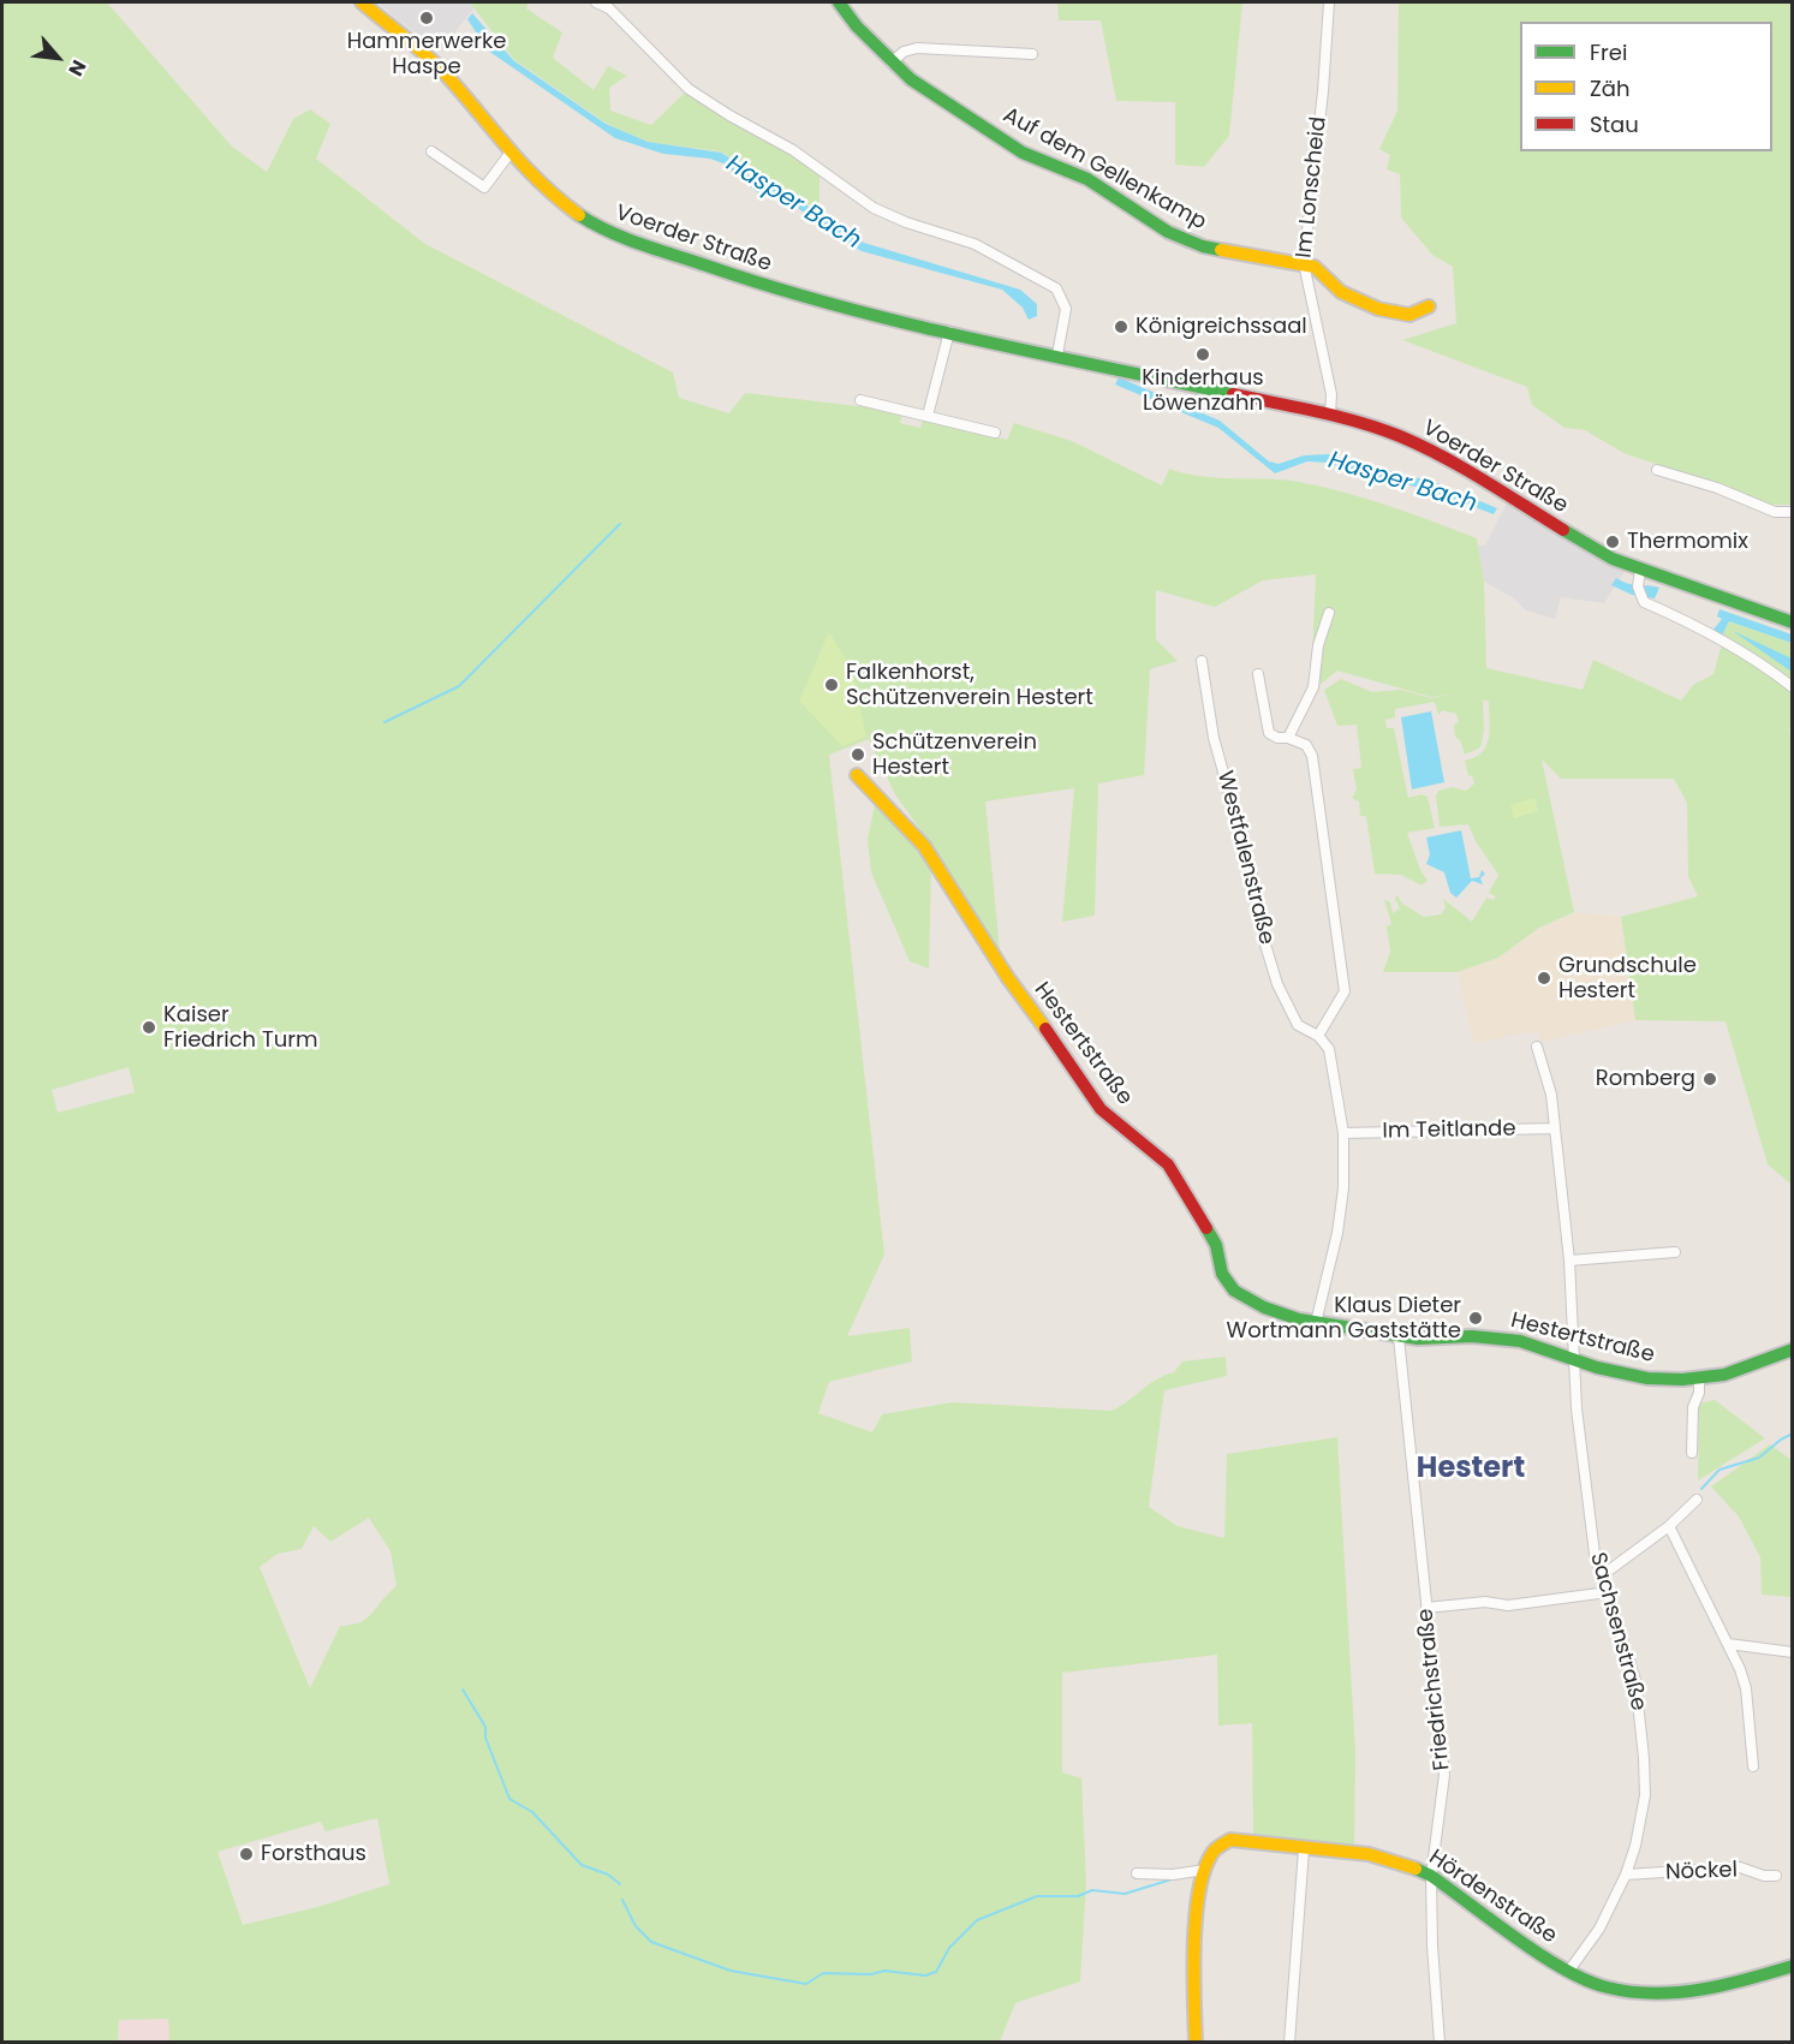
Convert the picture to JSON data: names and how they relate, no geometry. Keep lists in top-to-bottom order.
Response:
{
  "streets": {
    "street": [
      "Auf dem Gellenkamp",
      "Im Lonscheid",
      "Voerder Straße",
      "Westfalenstraße",
      "Hestertstraße",
      "Im Teitlande",
      "Sachsenstraße",
      "Friedrichstraße",
      "Nöckel",
      "Hördenstraße"
    ]
  },
  "crossings": [
    ["Auf dem Gellenkamp", "Im Lonscheid"],
    ["Im Lonscheid", "Voerder Straße"],
    ["Westfalenstraße", "Hestertstraße"],
    ["Westfalenstraße", "Im Teitlande"],
    ["Hestertstraße", "Sachsenstraße"],
    ["Hestertstraße", "Friedrichstraße"],
    ["Im Teitlande", "Sachsenstraße"],
    ["Sachsenstraße", "Nöckel"],
    ["Sachsenstraße", "Hördenstraße"],
    ["Friedrichstraße", "Hördenstraße"]
  ],
  "districts": ["Hestert"],
  "water": ["Hasper Bach"],
  "places": [
    "Hammerwerke Haspe",
    "Königreichssaal",
    "Kinderhaus Löwenzahn",
    "Thermomix",
    "Falkenhorst, Schützenverein Hestert",
    "Schützenverein Hestert",
    "Grundschule Hestert",
    "Kaiser Friedrich Turm",
    "Romberg",
    "Klaus Dieter Wortmann Gaststätte",
    "Forsthaus"
  ],
  "legend": ["Frei", "Zäh", "Stau"],
  "north": "bottom right"
}
